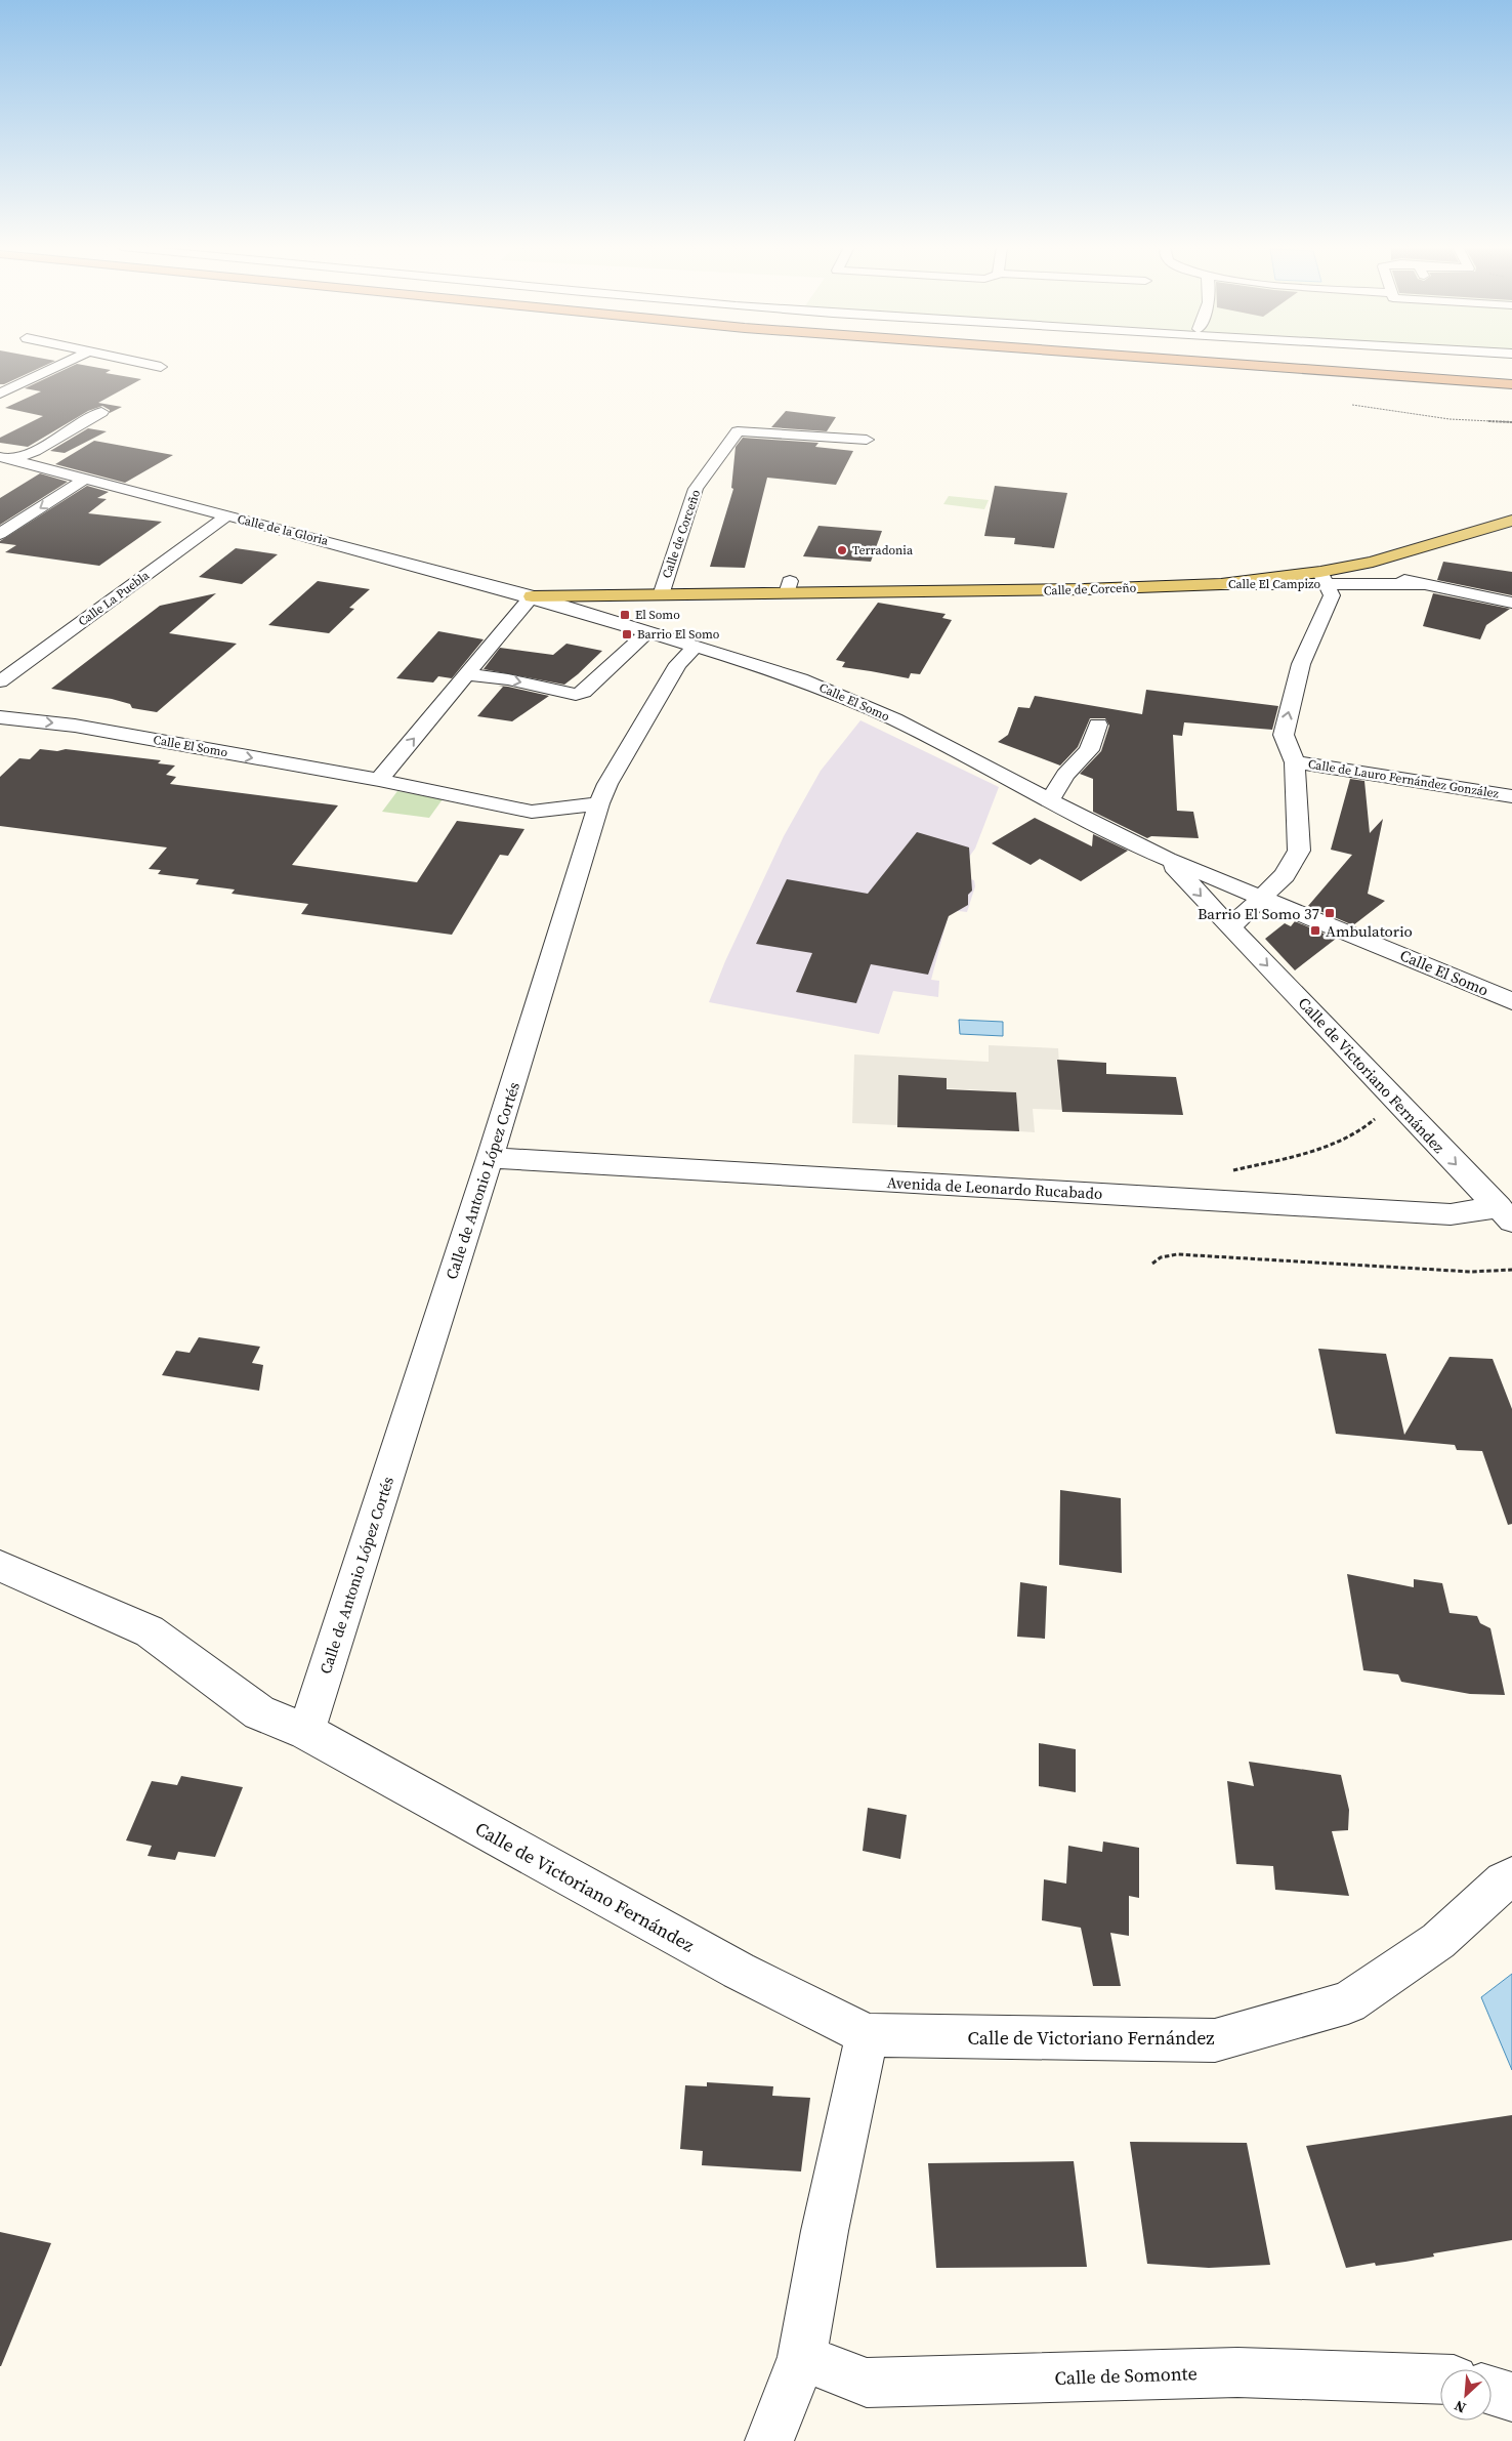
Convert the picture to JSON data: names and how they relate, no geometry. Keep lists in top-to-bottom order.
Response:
{
  "streets": {
    "main road": ["Calle de Corceño"],
    "street": [
      "Calle de la Gloria",
      "Calle El Campizo",
      "Calle La Puebla",
      "Calle El Somo",
      "Calle de Lauro Fernández González",
      "Calle de Victoriano Fernández",
      "Calle de Antonio López Cortés",
      "Avenida de Leonardo Rucabado",
      "Calle de Somonte"
    ]
  },
  "crossings": [
    ["Calle de la Gloria", "Calle de Corceño"],
    ["Calle de la Gloria", "Calle La Puebla"],
    ["Calle de la Gloria", "Calle El Somo"],
    ["Calle de Corceño", "Calle El Campizo"],
    ["Calle de Corceño", "Calle El Somo"],
    ["Calle El Somo", "Calle de Victoriano Fernández"],
    ["Calle El Somo", "Calle de Antonio López Cortés"],
    ["Calle de Victoriano Fernández", "Calle de Antonio López Cortés"],
    ["Calle de Victoriano Fernández", "Avenida de Leonardo Rucabado"],
    ["Calle de Antonio López Cortés", "Avenida de Leonardo Rucabado"]
  ],
  "places": {
    "other": ["Terradonia"],
    "transit": [
      "El Somo",
      "Barrio El Somo",
      "Barrio El Somo 37",
      "Ambulatorio"
    ]
  },
  "north": "bottom left"
}
